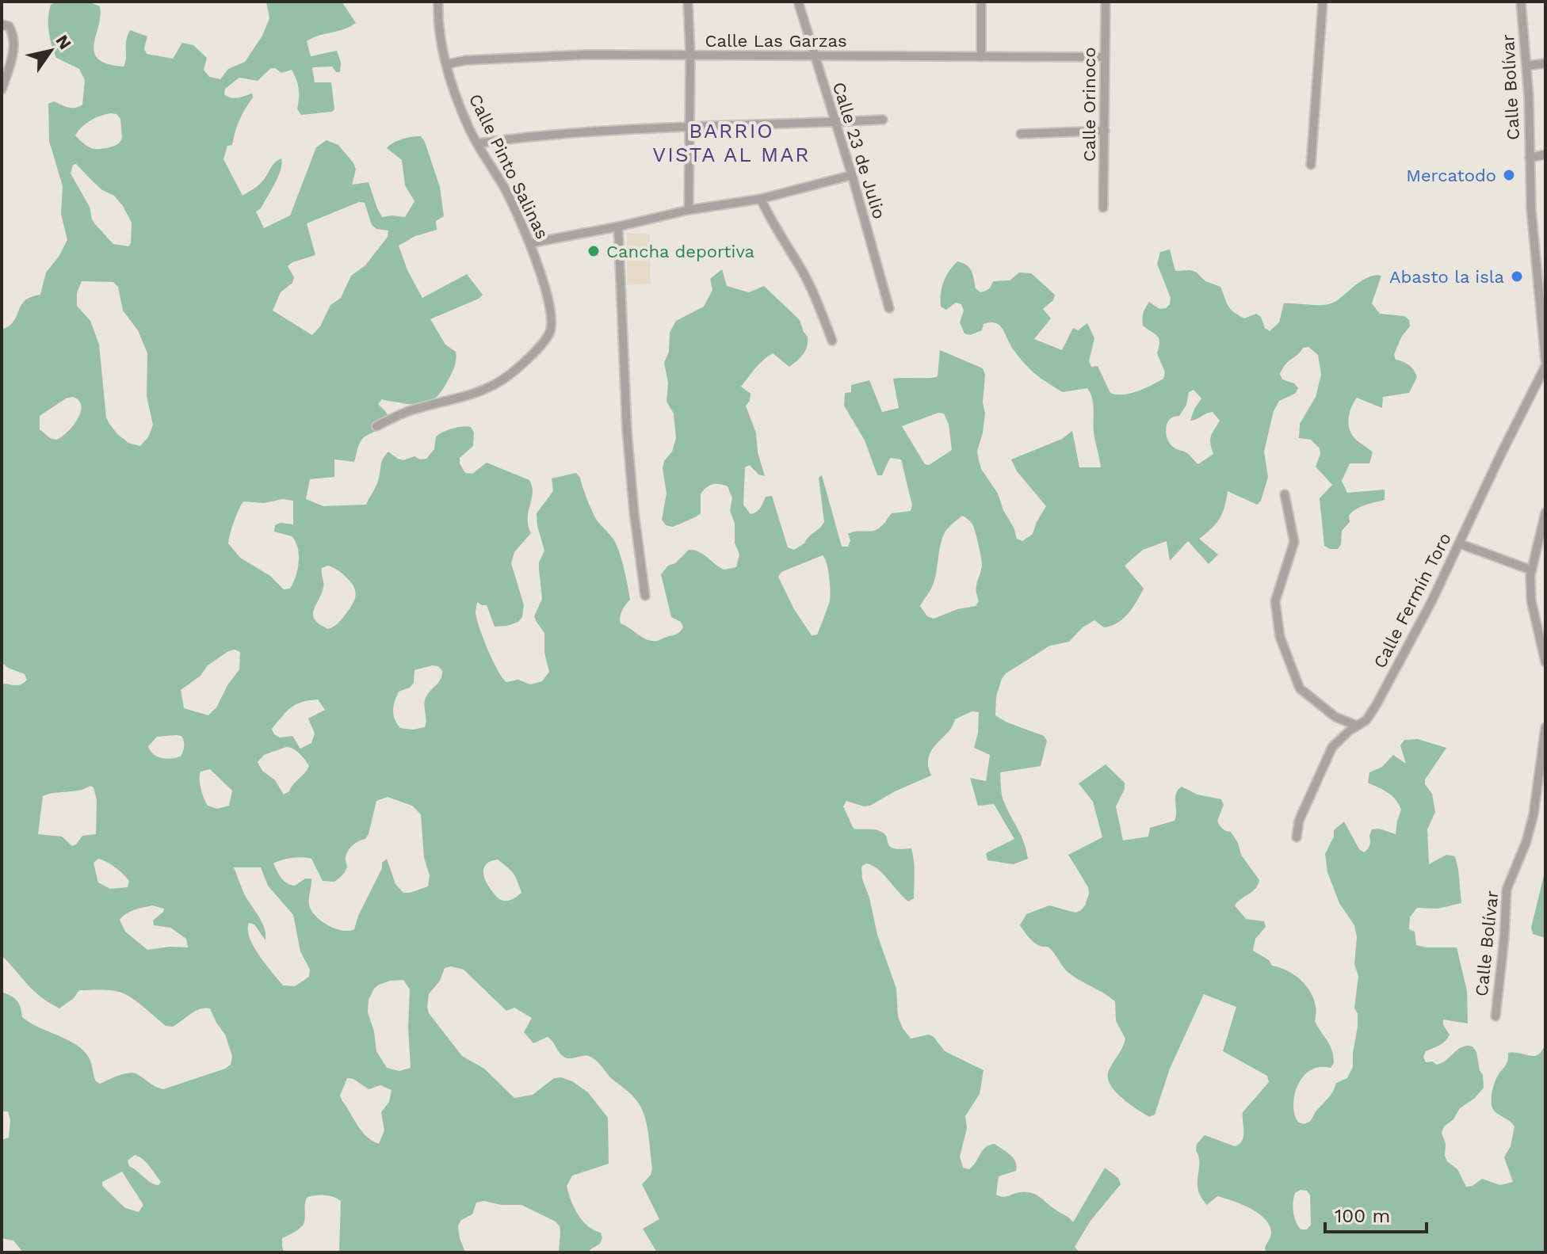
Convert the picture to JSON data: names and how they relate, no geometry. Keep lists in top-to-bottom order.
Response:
{
  "streets": {
    "street": [
      "Calle Las Garzas",
      "Calle Bolívar",
      "Calle Orinoco",
      "Calle 23 de Julio",
      "Calle Pinto Salinas",
      "Calle Fermín Toro"
    ]
  },
  "crossings": [
    ["Calle Las Garzas", "Calle Orinoco"],
    ["Calle Las Garzas", "Calle 23 de Julio"],
    ["Calle Las Garzas", "Calle Pinto Salinas"]
  ],
  "districts": ["BARRIO VISTA AL MAR"],
  "places": ["Mercatodo", "Cancha deportiva", "Abasto la isla"],
  "scale_bar": "100 m",
  "north": "top right"
}
